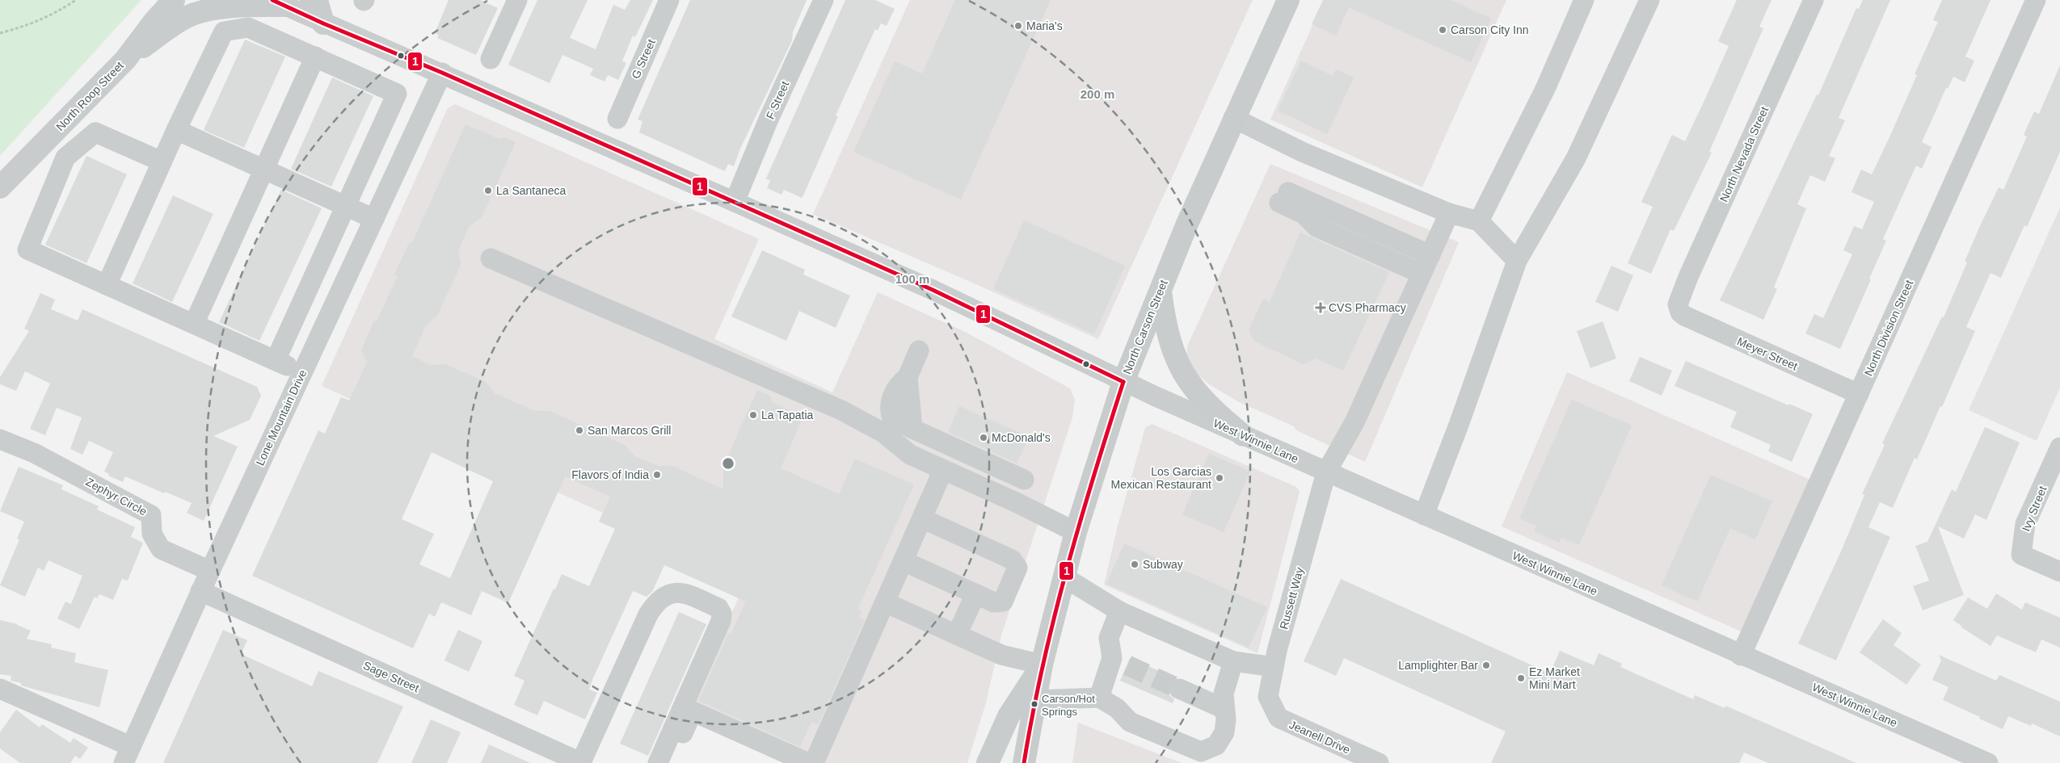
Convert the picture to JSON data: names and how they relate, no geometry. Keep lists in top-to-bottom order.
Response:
{
  "streets": {
    "main road": ["North Roop Street", "North Carson Street"],
    "street": [
      "G Street",
      "F Street",
      "North Nevada Street",
      "North Division Street",
      "Meyer Street",
      "Lone Mountain Drive",
      "West Winnie Lane",
      "Zephyr Circle",
      "Ivy Street",
      "Russett Way",
      "Sage Street",
      "Jeanell Drive"
    ]
  },
  "crossings": [
    ["F Street", "West Winnie Lane"],
    ["North Nevada Street", "Meyer Street"],
    ["North Carson Street", "West Winnie Lane"],
    ["North Division Street", "Meyer Street"],
    ["North Division Street", "West Winnie Lane"],
    ["Lone Mountain Drive", "West Winnie Lane"],
    ["Lone Mountain Drive", "Zephyr Circle"],
    ["Lone Mountain Drive", "Sage Street"],
    ["West Winnie Lane", "Russett Way"],
    ["Russett Way", "Jeanell Drive"]
  ],
  "places": {
    "other": [
      "Maria's",
      "Carson City Inn",
      "La Santaneca",
      "La Tapatia",
      "San Marcos Grill",
      "McDonald's",
      "Flavors of India",
      "Los Garcias Mexican Restaurant",
      "Subway",
      "Lamplighter Bar",
      "Ez Market Mini Mart",
      "Carson/Hot Springs"
    ],
    "health": ["CVS Pharmacy"]
  },
  "lines": ["transit line 1"],
  "rings": ["200 m", "100 m"]
}
